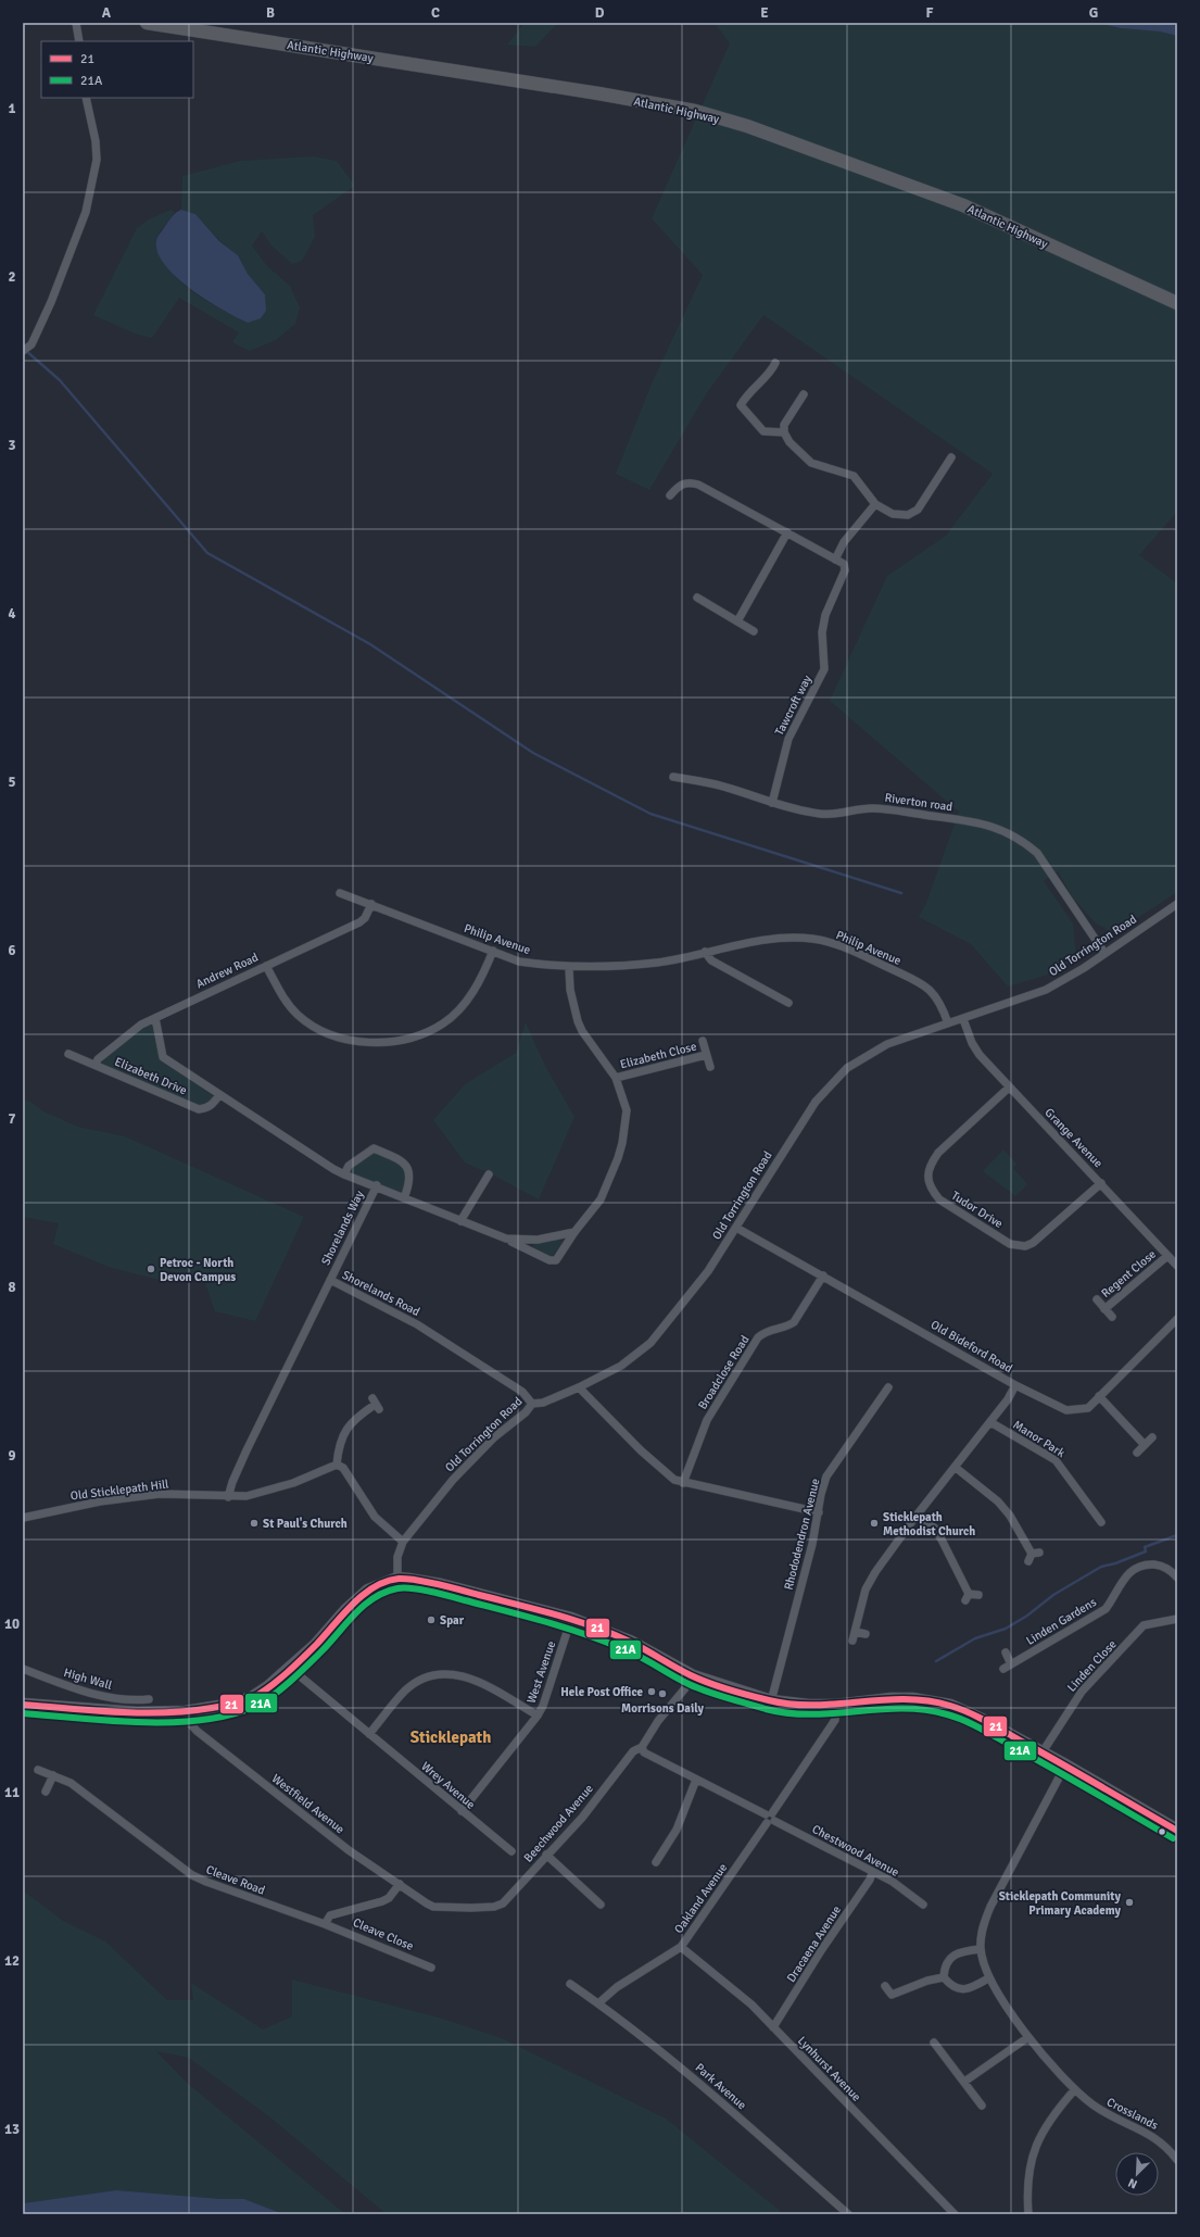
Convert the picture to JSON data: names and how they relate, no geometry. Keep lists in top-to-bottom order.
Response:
{
  "streets": {
    "highway": ["Atlantic Highway"],
    "street": [
      "Tawcroft way",
      "Riverton road",
      "Philip Avenue",
      "Old Torrington Road",
      "Andrew Road",
      "Elizabeth Close",
      "Elizabeth Drive",
      "Grange Avenue",
      "Tudor Drive",
      "Shorelands Way",
      "Regent Close",
      "Shorelands Road",
      "Old Bideford Road",
      "Broadclose Road",
      "Manor Park",
      "Old Sticklepath Hill",
      "Rhododendron Avenue",
      "Linden Gardens",
      "Linden Close",
      "West Avenue",
      "High Wall",
      "Wrey Avenue",
      "Westfield Avenue",
      "Beechwood Avenue",
      "Chestwood Avenue",
      "Cleave Road",
      "Oakland Avenue",
      "Cleave Close",
      "Dracaena Avenue",
      "Lynhurst Avenue",
      "Park Avenue",
      "Crosslands"
    ]
  },
  "crossings": [
    ["Tawcroft way", "Riverton road"],
    ["Riverton road", "Old Torrington Road"],
    ["Philip Avenue", "Old Torrington Road"],
    ["Philip Avenue", "Andrew Road"],
    ["Philip Avenue", "Elizabeth Drive"],
    ["Old Torrington Road", "Grange Avenue"],
    ["Old Torrington Road", "Shorelands Road"],
    ["Old Torrington Road", "Old Bideford Road"],
    ["Andrew Road", "Elizabeth Drive"],
    ["Elizabeth Close", "Elizabeth Drive"],
    ["Elizabeth Drive", "Shorelands Way"],
    ["Grange Avenue", "Tudor Drive"],
    ["Grange Avenue", "Regent Close"],
    ["Shorelands Way", "Shorelands Road"],
    ["Shorelands Road", "Old Sticklepath Hill"],
    ["Old Bideford Road", "Broadclose Road"],
    ["West Avenue", "Wrey Avenue"],
    ["Westfield Avenue", "Beechwood Avenue"],
    ["Beechwood Avenue", "Chestwood Avenue"],
    ["Chestwood Avenue", "Oakland Avenue"],
    ["Chestwood Avenue", "Dracaena Avenue"],
    ["Cleave Road", "Cleave Close"],
    ["Oakland Avenue", "Lynhurst Avenue"],
    ["Oakland Avenue", "Park Avenue"],
    ["Dracaena Avenue", "Lynhurst Avenue"]
  ],
  "districts": ["Sticklepath"],
  "places": [
    "Petroc - North Devon Campus",
    "St Paul's Church",
    "Sticklepath Methodist Church",
    "Spar",
    "Hele Post Office",
    "Morrisons Daily",
    "Sticklepath Community Primary Academy"
  ],
  "lines": ["transit line 21", "transit line 21A"],
  "legend": ["21", "21A"],
  "north": "bottom left",
  "grid": {
    "columns": [
      "A",
      "B",
      "C",
      "D",
      "E",
      "F",
      "G"
    ],
    "rows": [
      "1",
      "2",
      "3",
      "4",
      "5",
      "6",
      "7",
      "8",
      "9",
      "10",
      "11",
      "12",
      "13"
    ]
  }
}
